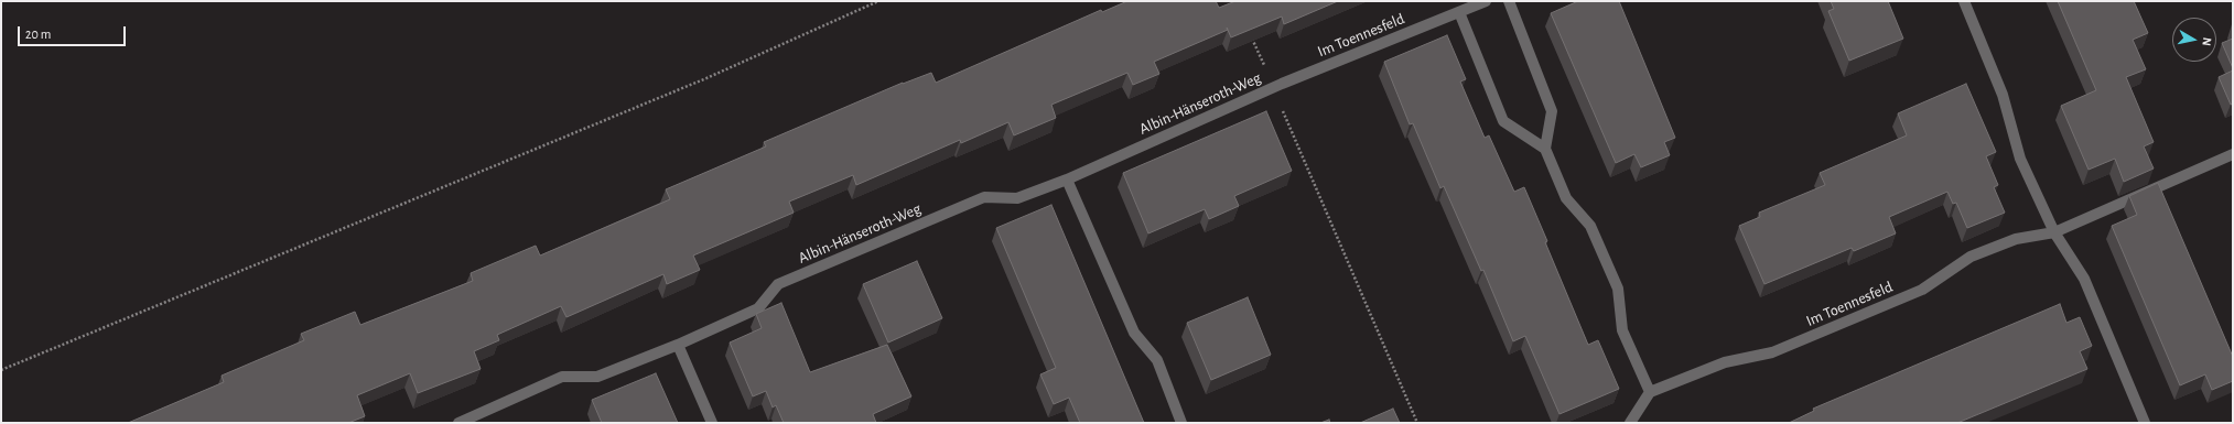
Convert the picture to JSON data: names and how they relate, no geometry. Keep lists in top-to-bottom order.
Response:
{
  "streets": {
    "street": ["Im Toennesfeld", "Albin-Hänseroth-Weg"]
  },
  "crossings": [
    ["Im Toennesfeld", "Albin-Hänseroth-Weg"]
  ],
  "scale_bar": "20 m",
  "north": "right"
}
